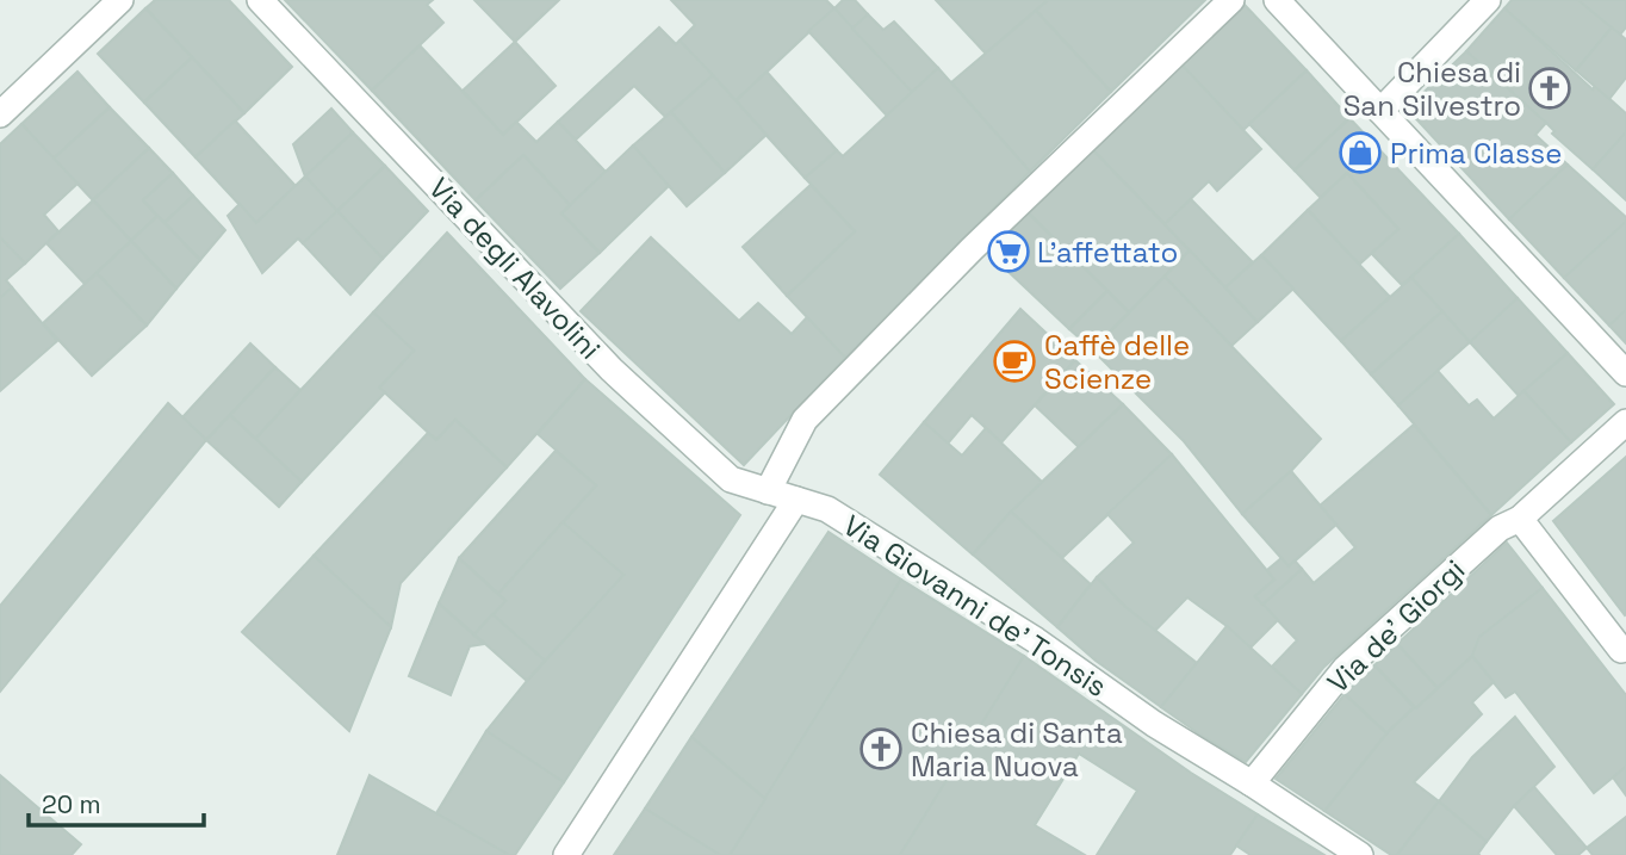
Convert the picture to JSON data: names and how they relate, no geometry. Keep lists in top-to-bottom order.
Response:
{
  "streets": {
    "street": ["Via degli Alavolini", "Via Giovanni de' Tonsis", "Via de' Giorgi"]
  },
  "crossings": [
    ["Via degli Alavolini", "Via Giovanni de' Tonsis"],
    ["Via Giovanni de' Tonsis", "Via de' Giorgi"]
  ],
  "places": {
    "church": ["Chiesa di San Silvestro", "Chiesa di Santa Maria Nuova"],
    "shop": ["Prima Classe"],
    "supermarket": ["L'affettato"],
    "cafe": ["Caffè delle Scienze"]
  },
  "scale_bar": "20 m"
}
